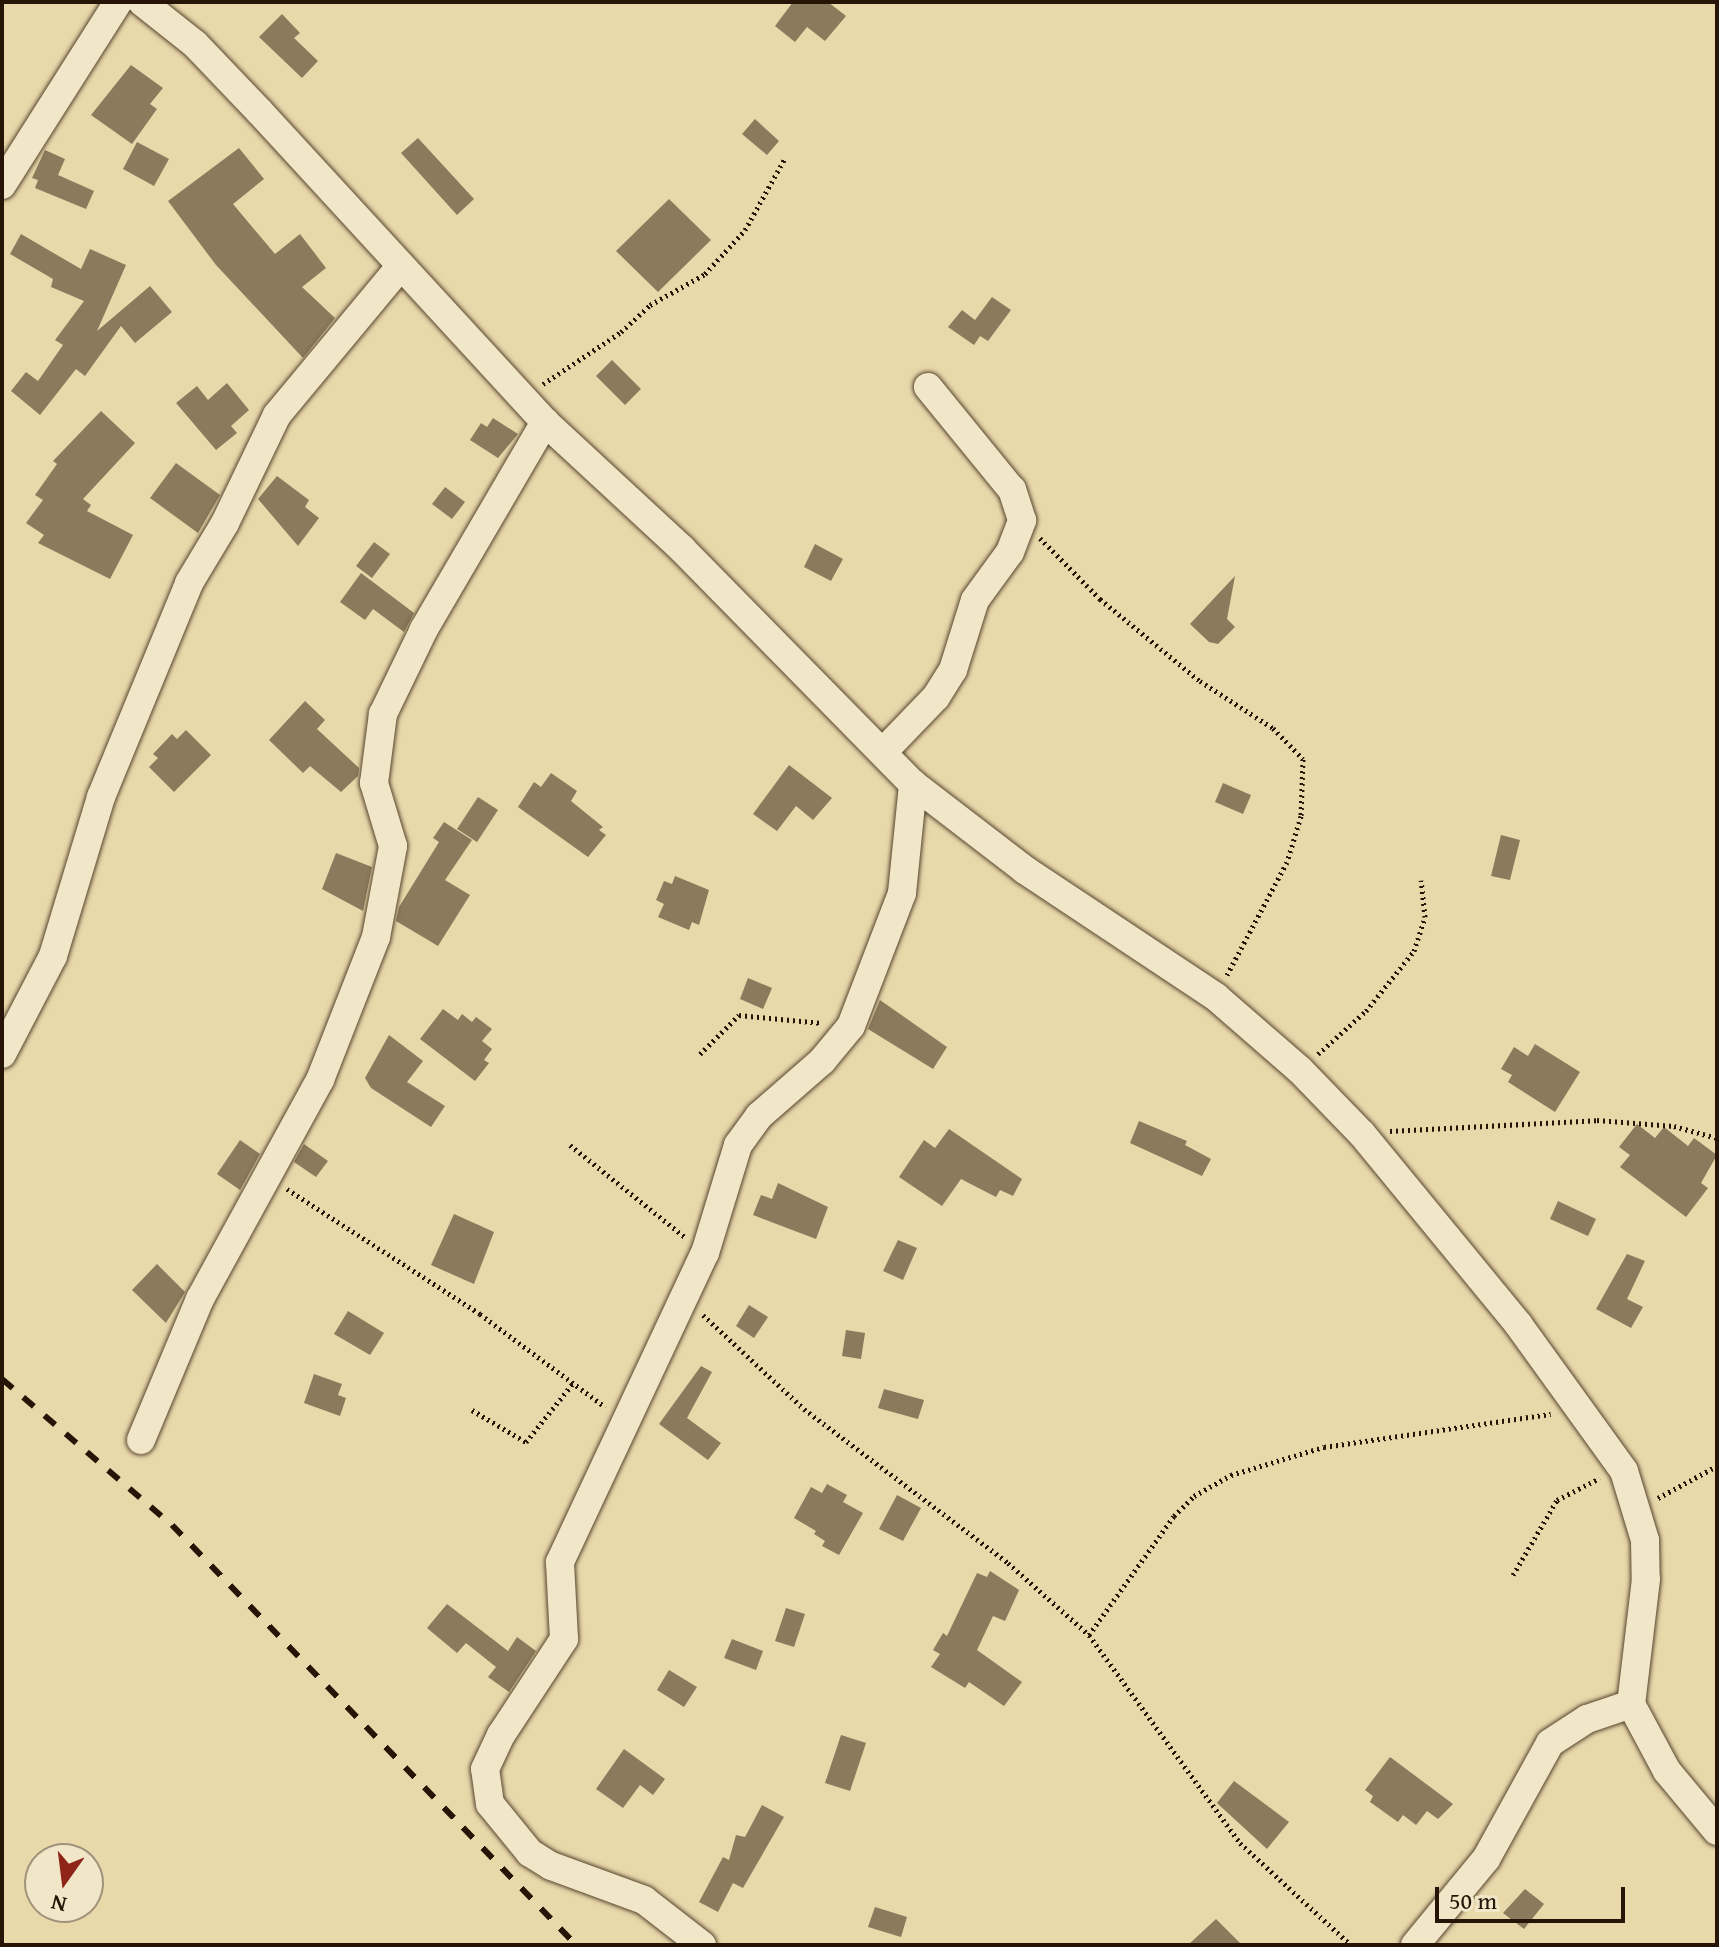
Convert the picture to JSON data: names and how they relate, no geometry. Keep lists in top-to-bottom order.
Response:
{
  "scale_bar": "50 m",
  "north": "bottom"
}
